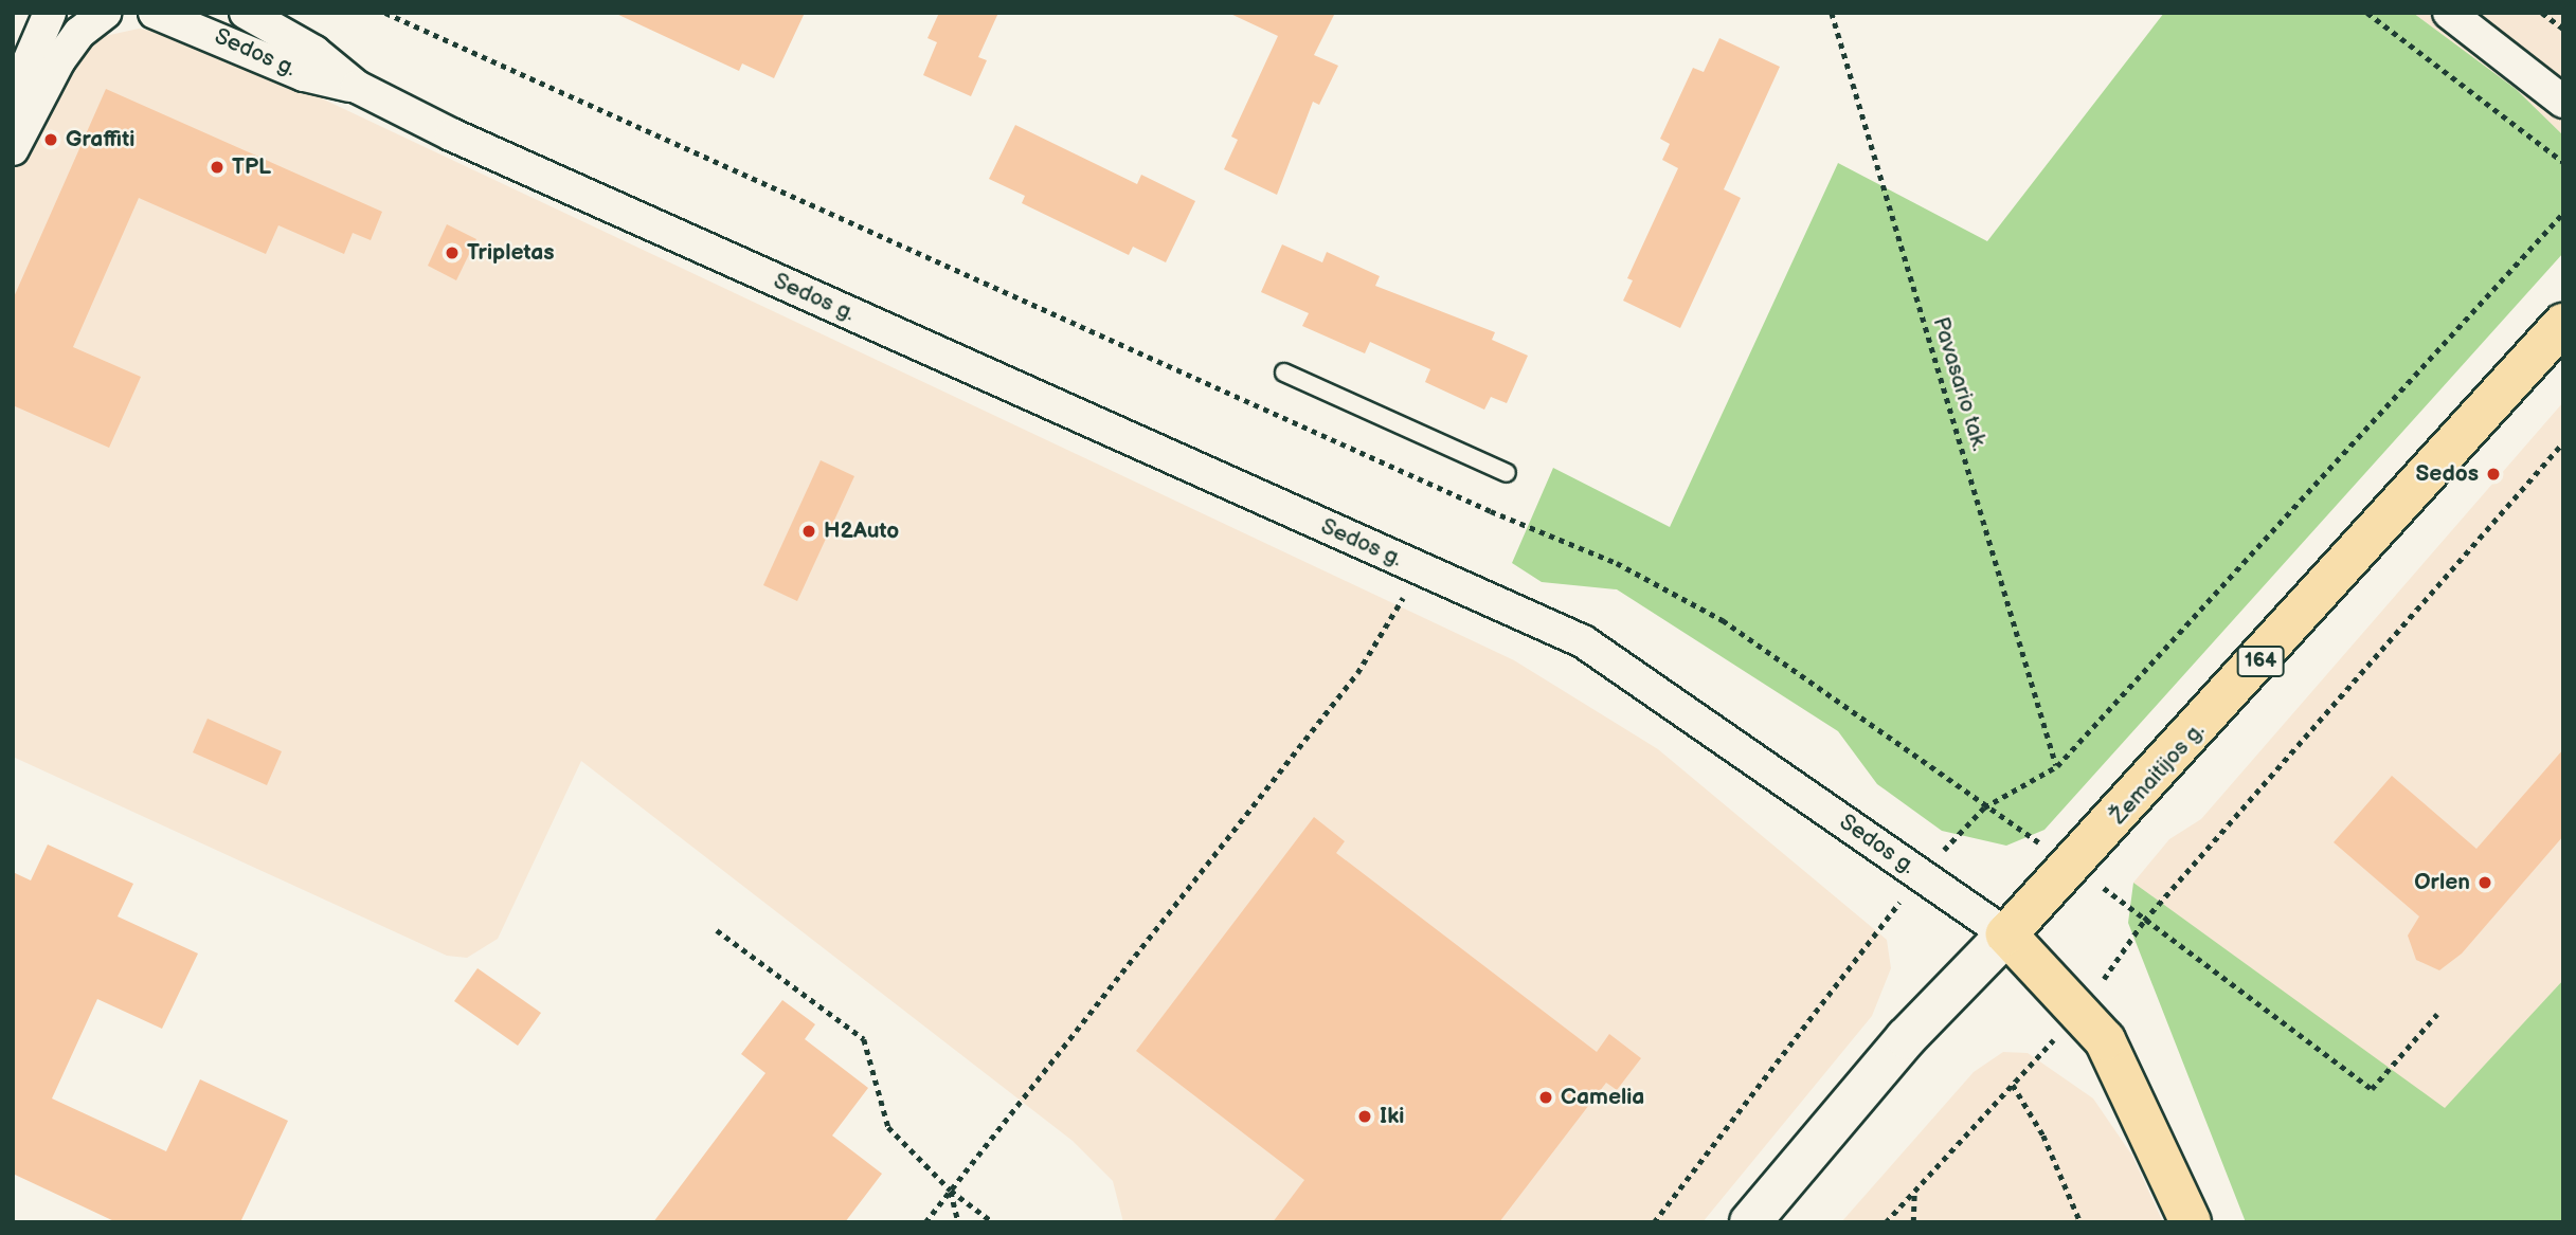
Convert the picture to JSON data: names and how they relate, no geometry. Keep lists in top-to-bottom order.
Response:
{
  "streets": {
    "main road": ["Sedos g.", "164", "Žemaitijos g."],
    "path": ["Pavasario tak."]
  },
  "crossings": [
    ["Sedos g.", "Žemaitijos g."]
  ],
  "places": [
    "Graffiti",
    "TPL",
    "Tripletas",
    "Sedos",
    "H2Auto",
    "Orlen",
    "Camelia",
    "Iki"
  ]
}
